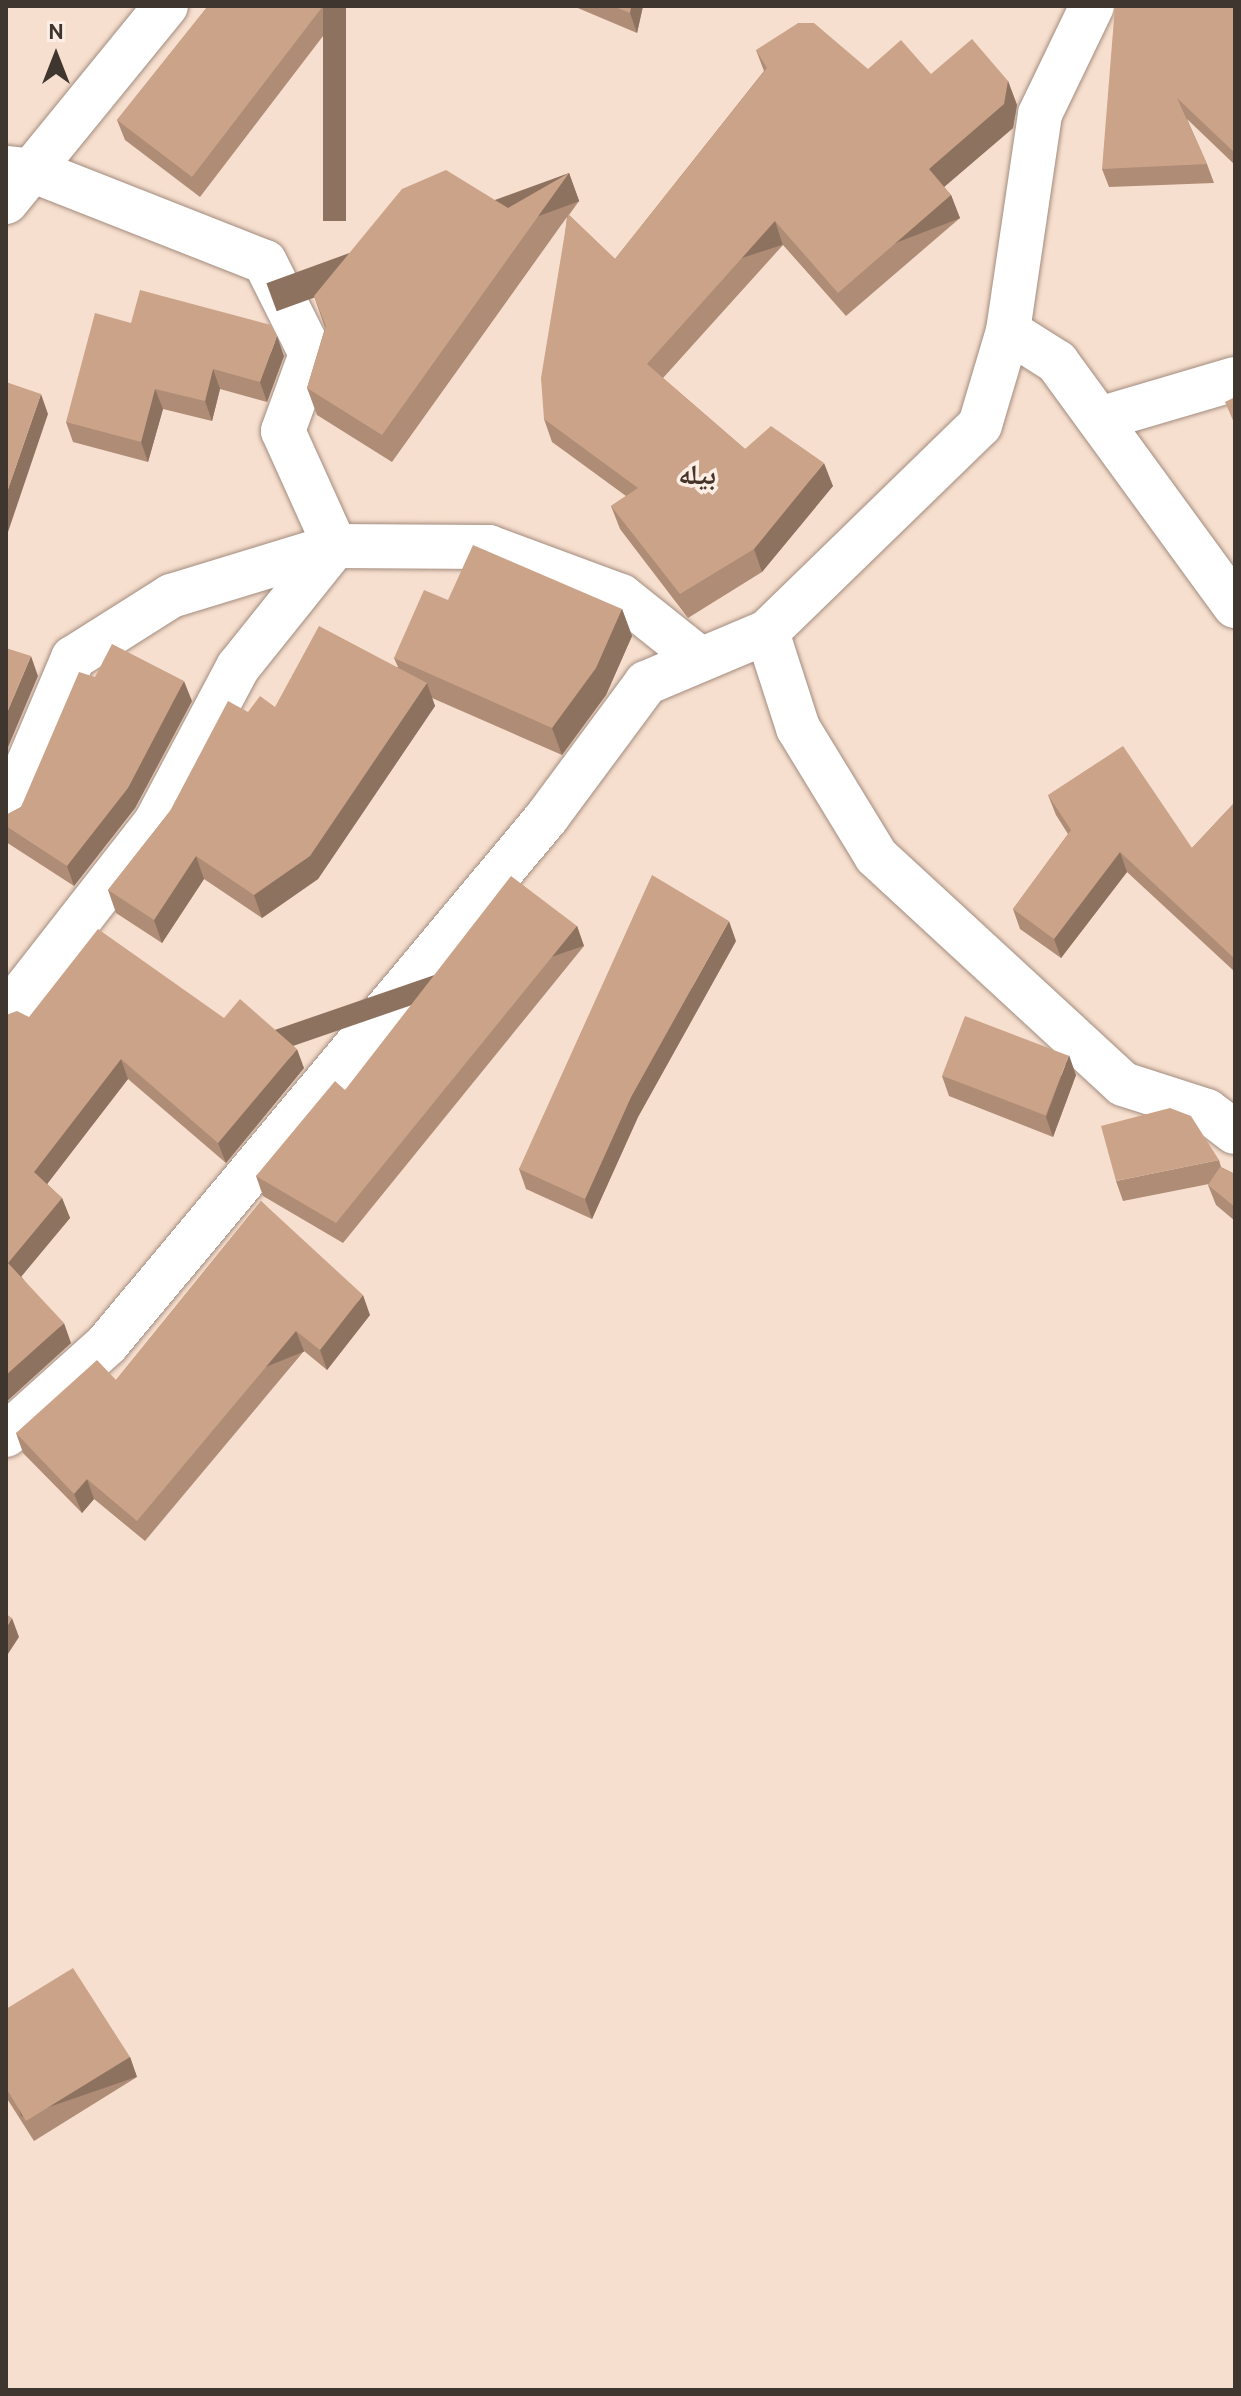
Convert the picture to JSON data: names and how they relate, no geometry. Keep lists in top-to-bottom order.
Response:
{
  "districts": ["بیله"],
  "north": "top"
}
